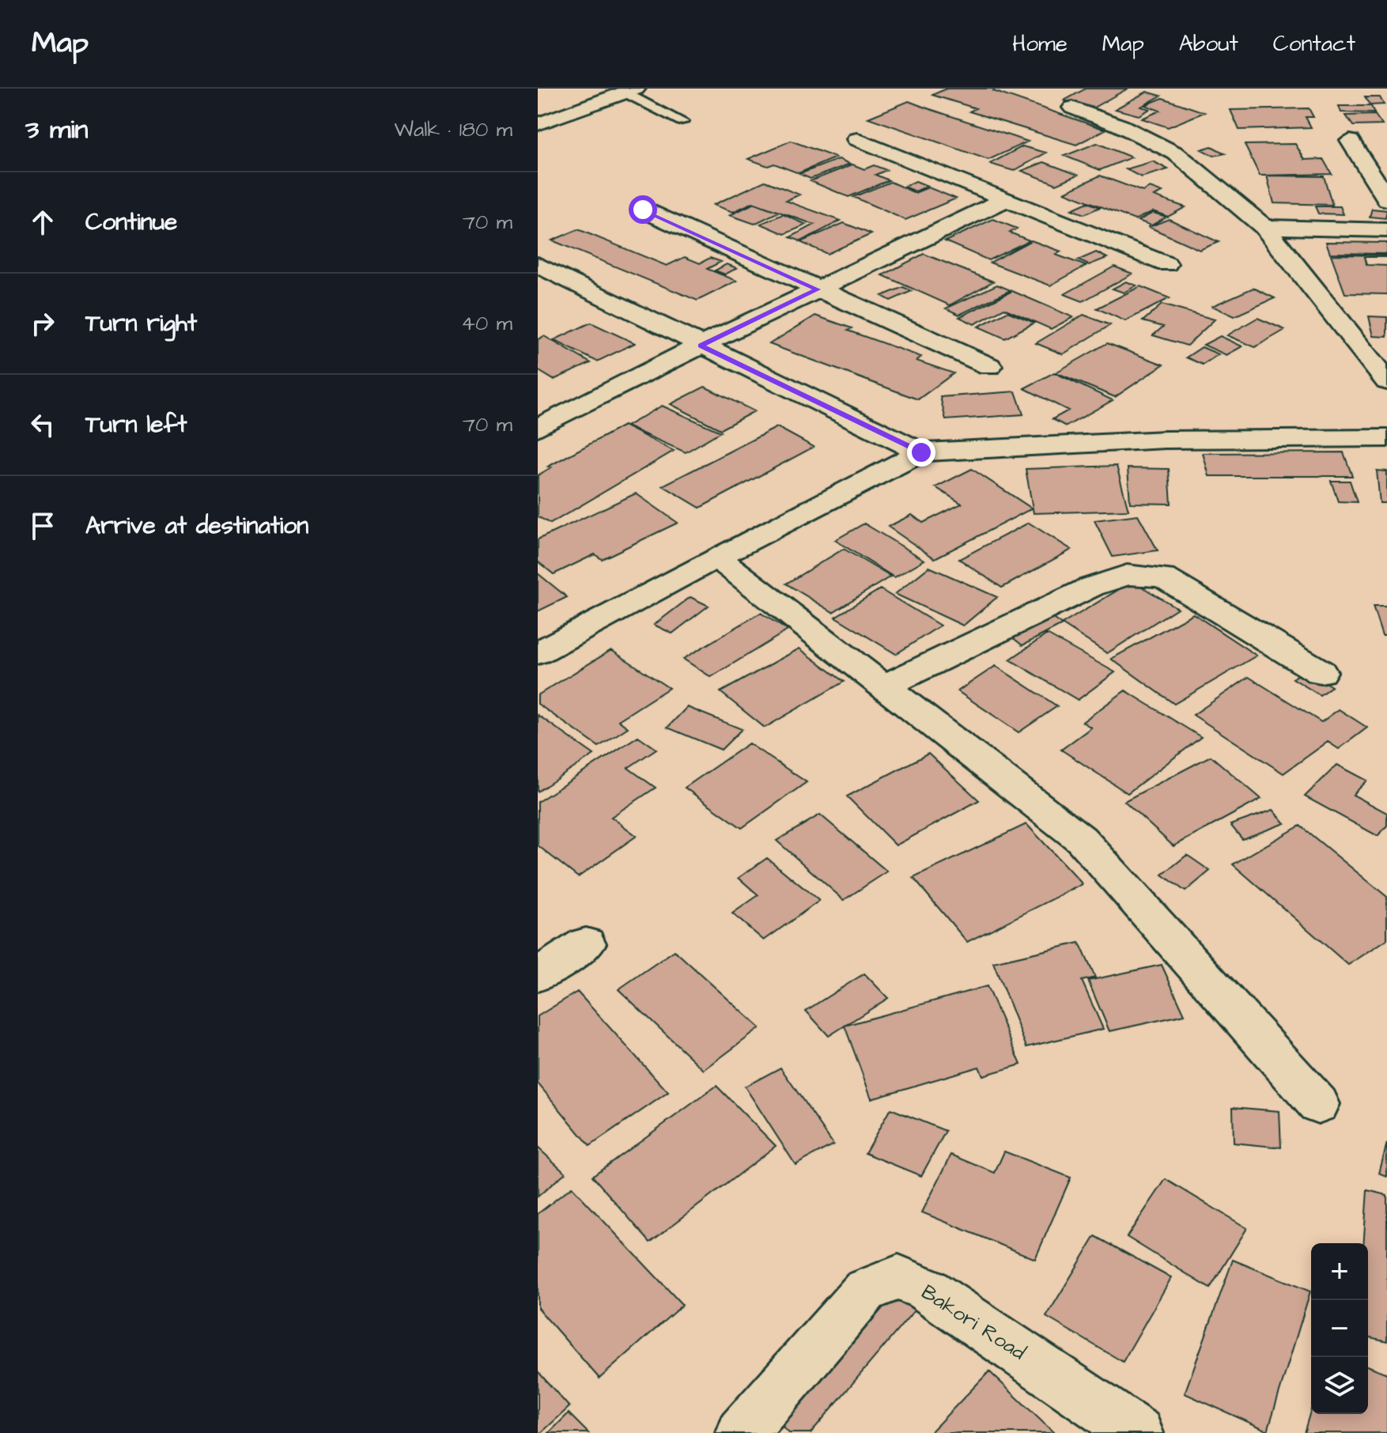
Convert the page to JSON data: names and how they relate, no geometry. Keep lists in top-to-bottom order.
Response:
{
  "streets": {
    "street": ["Bakori Road"]
  },
  "page": {
    "header": "Map",
    "nav": [
      "Home",
      "Map",
      "About",
      "Contact"
    ],
    "heading": ["3 min", "Walk · 180 m"],
    "list": [
      ["Continue", "70 m"],
      ["Turn right", "40 m"],
      ["Turn left", "70 m"],
      "Arrive at destination"
    ],
    "map_buttons": ["+", "−"]
  }
}
